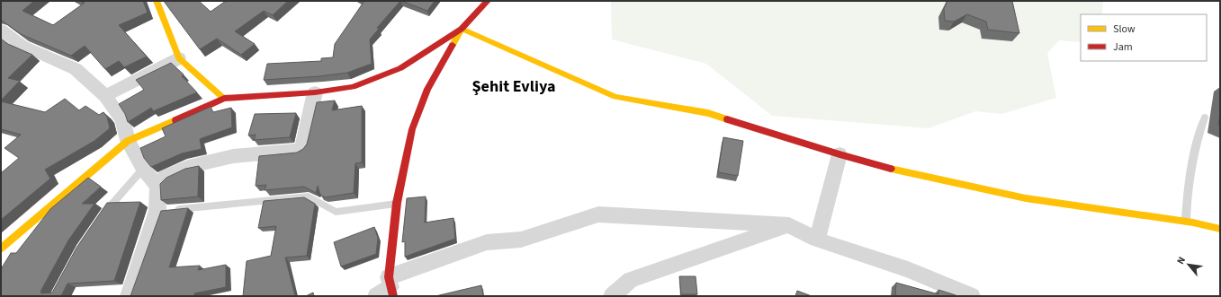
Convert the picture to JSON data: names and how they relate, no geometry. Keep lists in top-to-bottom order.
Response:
{
  "districts": ["Şehit Evliya"],
  "legend": ["Slow", "Jam"],
  "north": "top left"
}
